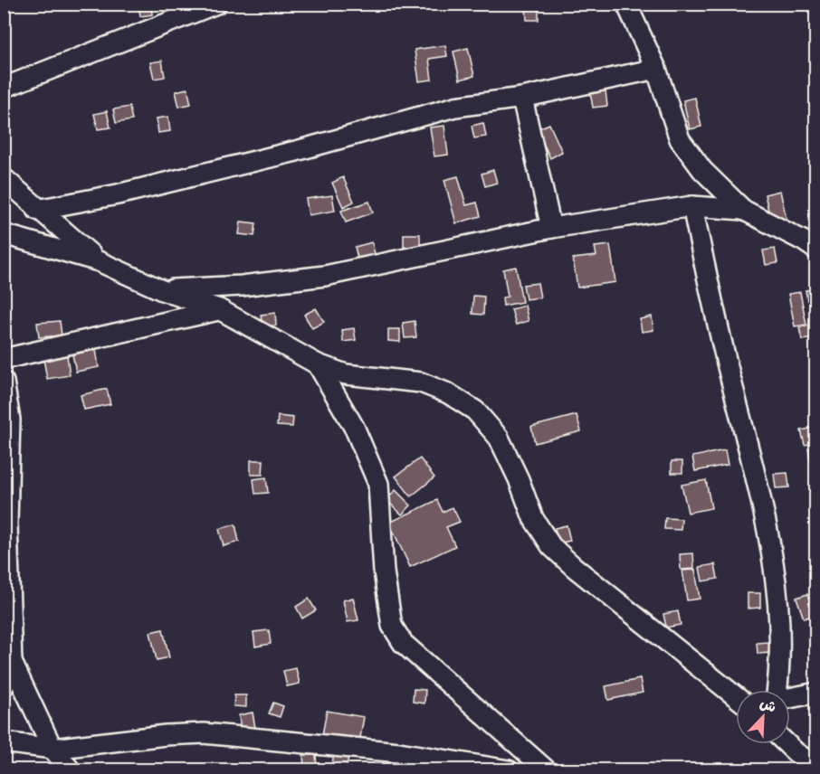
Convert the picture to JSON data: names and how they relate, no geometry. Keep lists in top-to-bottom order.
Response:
{
  "north": "top right"
}
